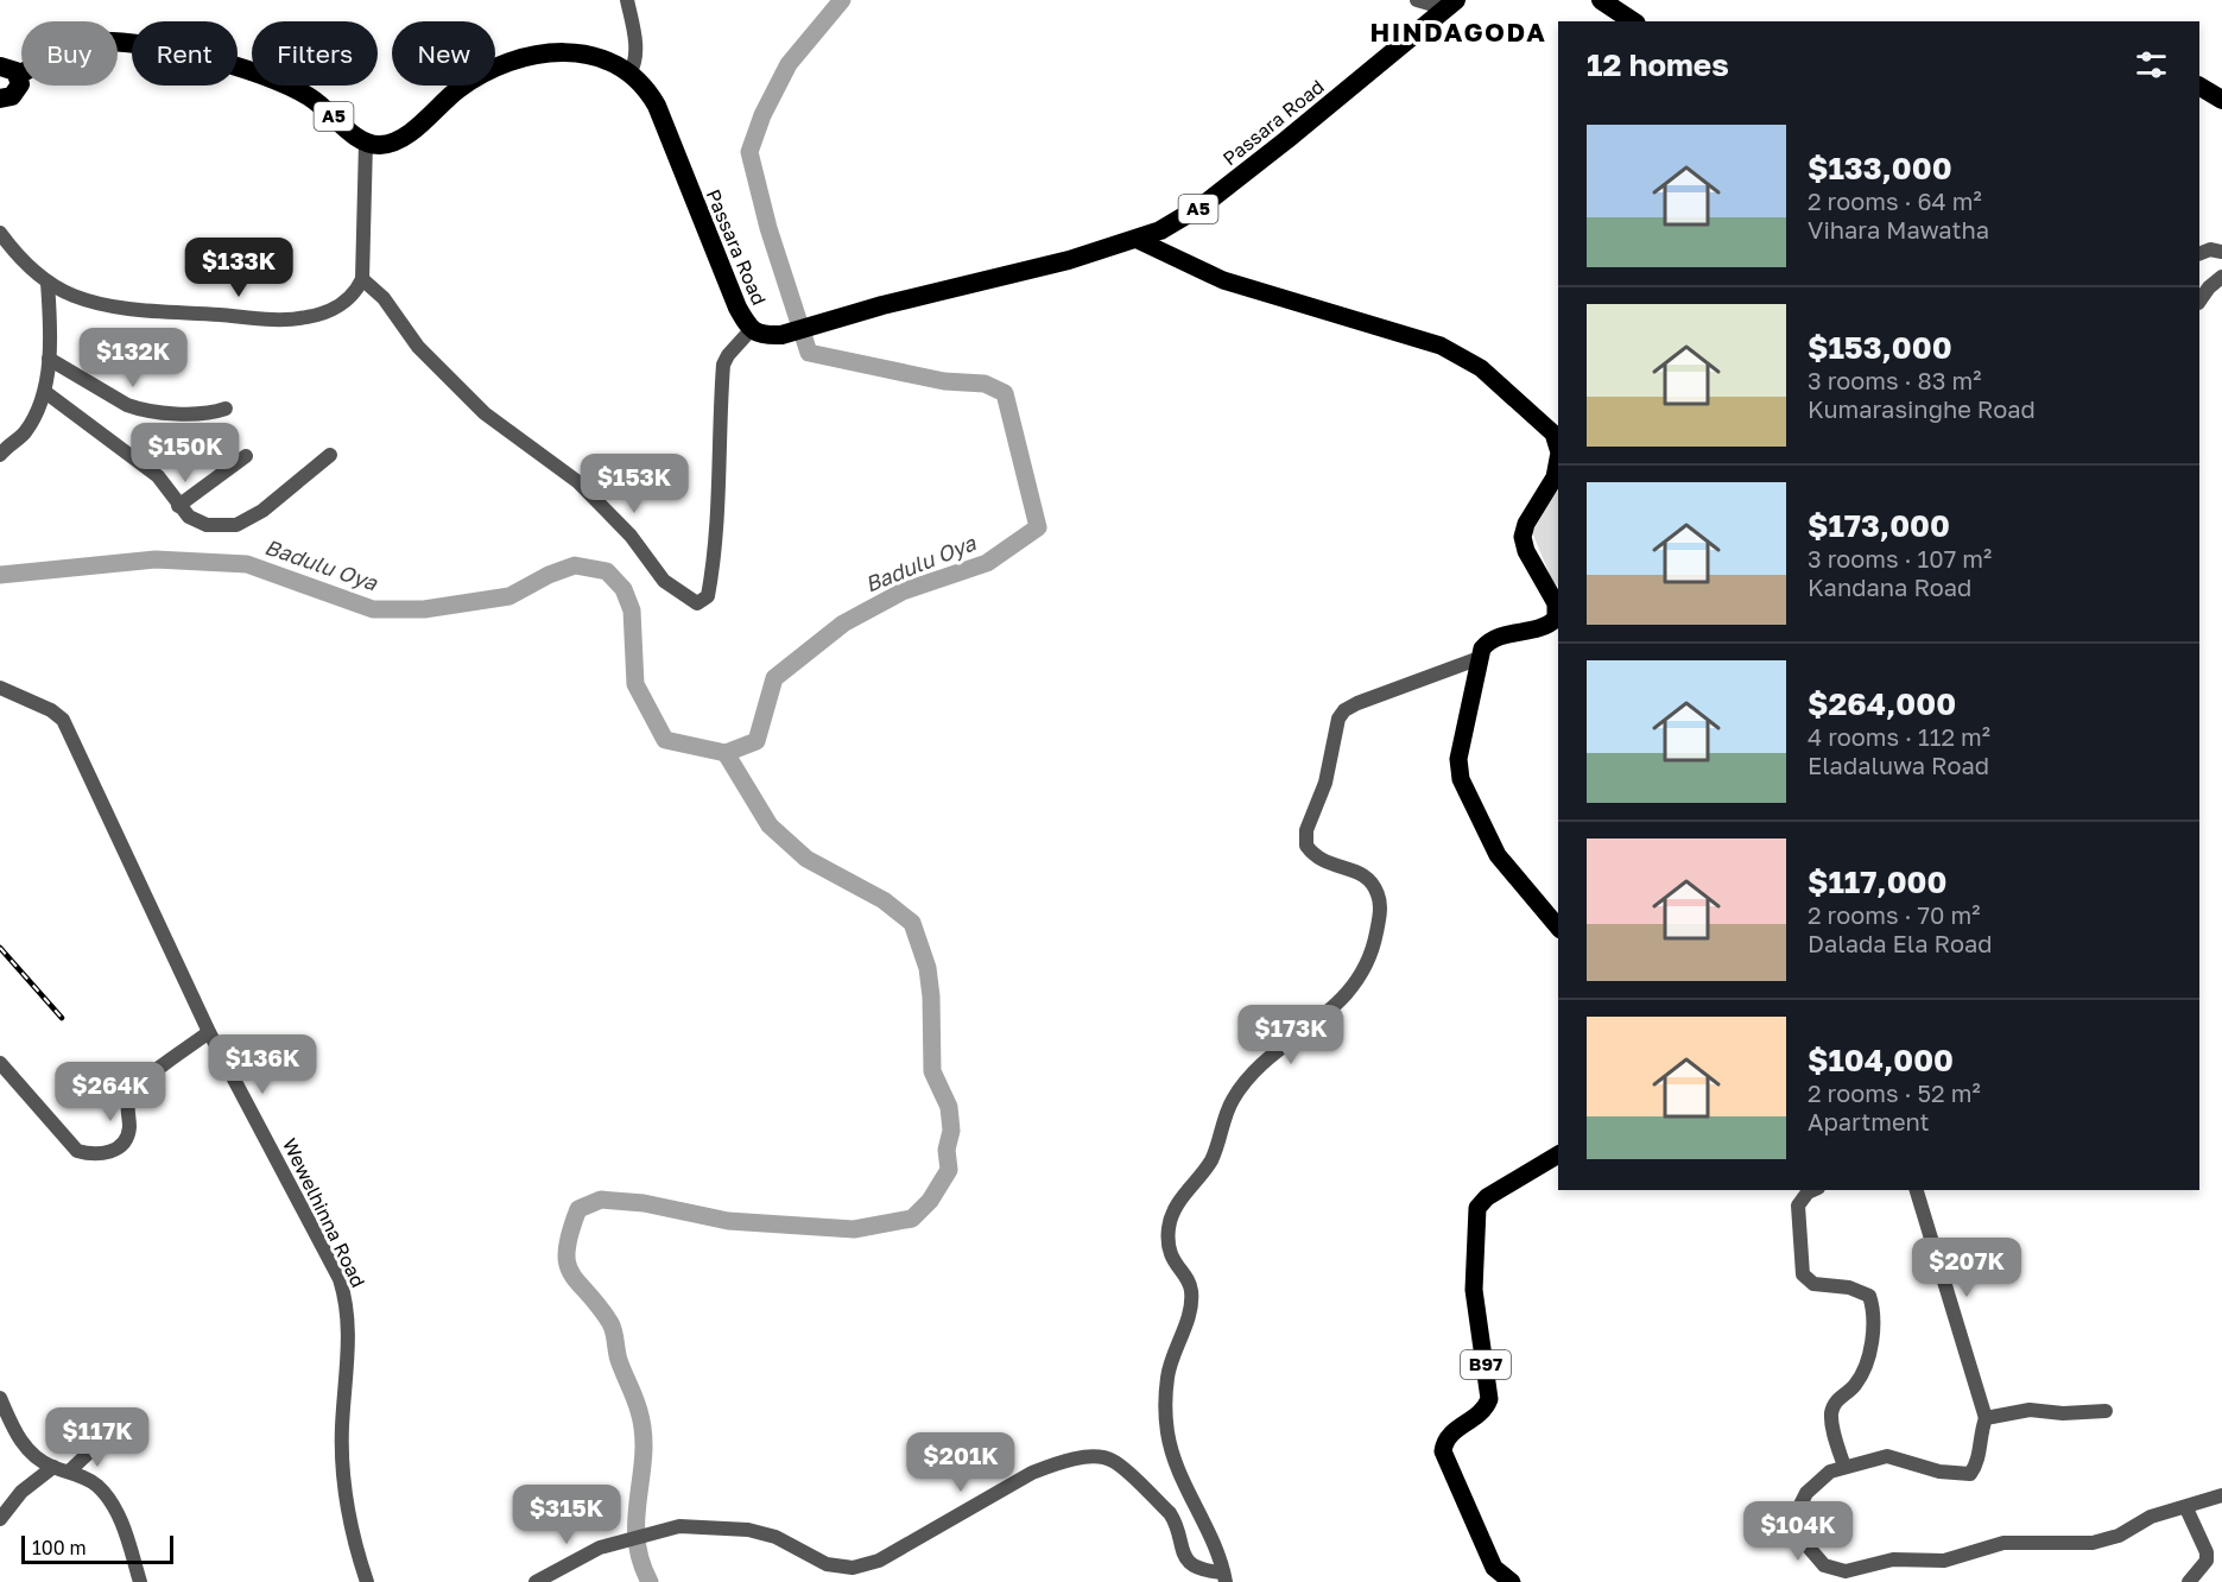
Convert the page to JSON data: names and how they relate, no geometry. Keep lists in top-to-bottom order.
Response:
{
  "streets": {
    "highway": ["A5", "Passara Road"],
    "main road": ["B97"],
    "street": ["Wewelhinna Road"]
  },
  "crossings": [
    ["A5", "Passara Road"]
  ],
  "districts": ["HINDAGODA"],
  "water": ["Badulu Oya"],
  "scale_bar": "100 m",
  "page": {
    "chip": [
      "Buy",
      "Rent",
      "Filters",
      "New"
    ],
    "heading": "12 homes",
    "list": [
      {
        "name": "$133,000",
        "note": "2 rooms · 64 m² · Vihara Mawatha"
      },
      {
        "name": "$153,000",
        "note": "3 rooms · 83 m² · Kumarasinghe Road"
      },
      {
        "name": "$173,000",
        "note": "3 rooms · 107 m² · Kandana Road"
      },
      {
        "name": "$264,000",
        "note": "4 rooms · 112 m² · Eladaluwa Road"
      },
      {
        "name": "$117,000",
        "note": "2 rooms · 70 m² · Dalada Ela Road"
      },
      {
        "name": "$104,000",
        "note": "2 rooms · 52 m² · Apartment"
      }
    ],
    "price": [
      "$133K",
      "$132K",
      "$150K",
      "$153K",
      "$173K",
      "$136K",
      "$264K",
      "$207K",
      "$117K",
      "$201K",
      "$315K",
      "$104K"
    ],
    "scale": "100 m"
  }
}
